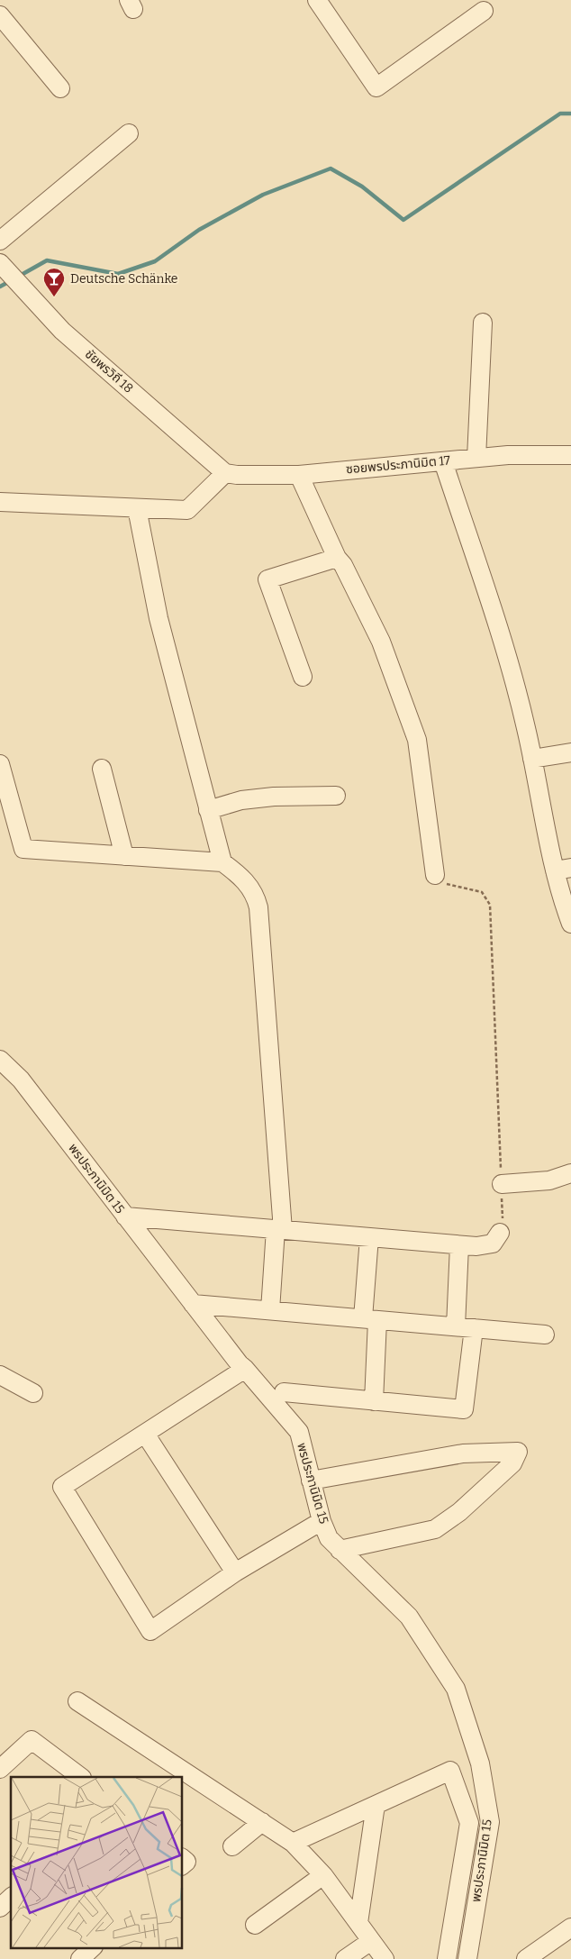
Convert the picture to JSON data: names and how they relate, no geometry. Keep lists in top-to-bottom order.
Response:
{
  "streets": {
    "street": ["ชัยพรวิถี 18", "ซอยพรประภานิมิต 17", "พรประภานิมิต 15"]
  },
  "crossings": [
    ["ชัยพรวิถี 18", "ซอยพรประภานิมิต 17"]
  ],
  "places": {
    "bar": ["Deutsche Schänke"]
  }
}
